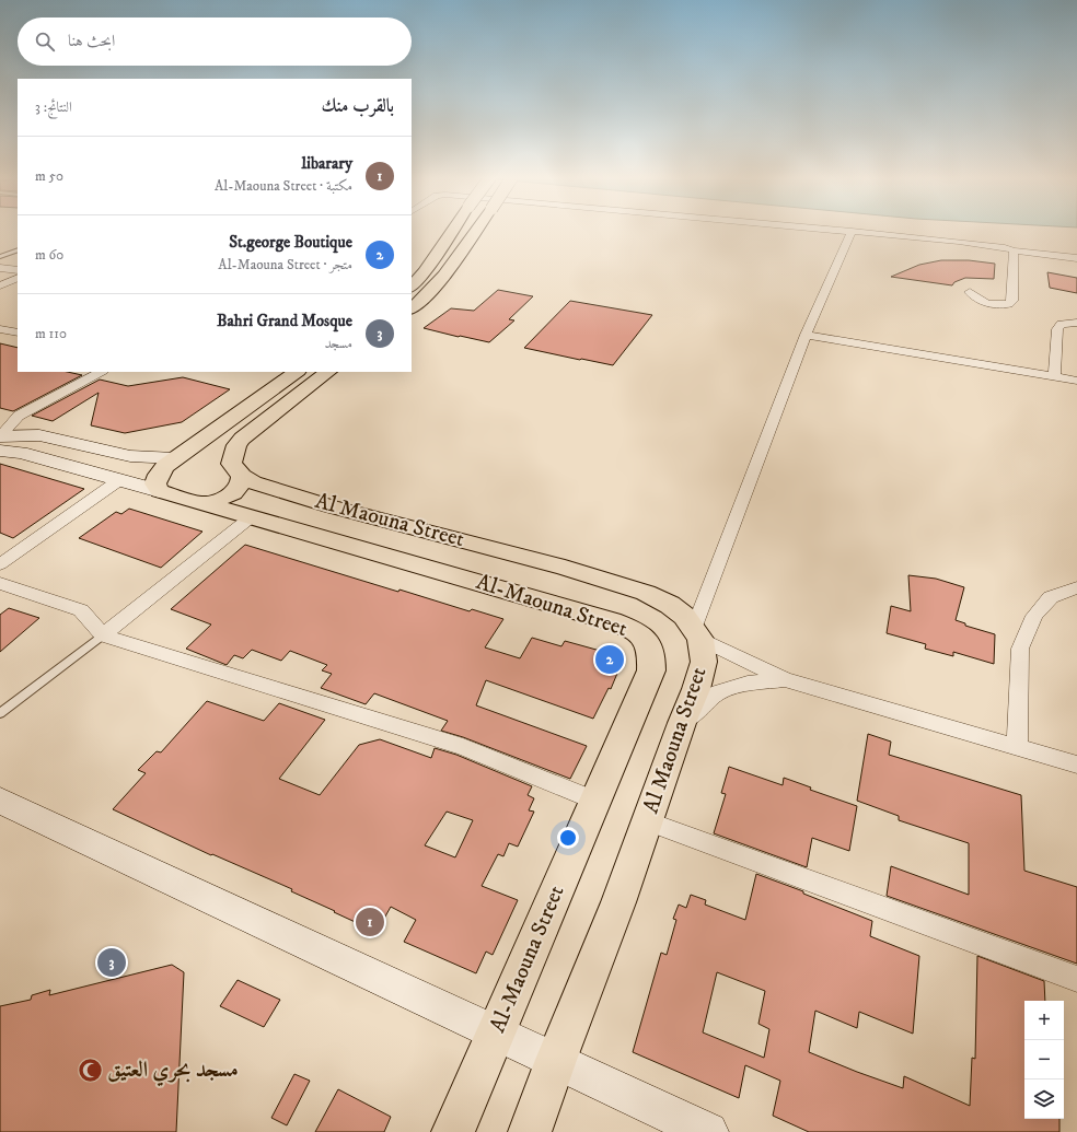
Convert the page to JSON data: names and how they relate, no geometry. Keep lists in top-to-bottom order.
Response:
{
  "streets": {
    "highway": ["Al Maouna Street", "Al-Maouna Street"]
  },
  "places": {
    "mosque": ["مسجد بحري العتيق"]
  },
  "page": {
    "search": "ابحث هنا",
    "heading": ["بالقرب منك", "النتائج: 3"],
    "list": [
      {
        "mark": "1",
        "name": "libarary",
        "note": "مكتبة · Al-Maouna Street",
        "value": "50 m"
      },
      {
        "mark": "2",
        "name": "St.george Boutique",
        "note": "متجر · Al-Maouna Street",
        "value": "60 m"
      },
      {
        "mark": "3",
        "name": "Bahri Grand Mosque",
        "note": "مسجد",
        "value": "110 m"
      }
    ],
    "pins": ["2", "1", "3"],
    "map_buttons": ["+", "−"]
  }
}
